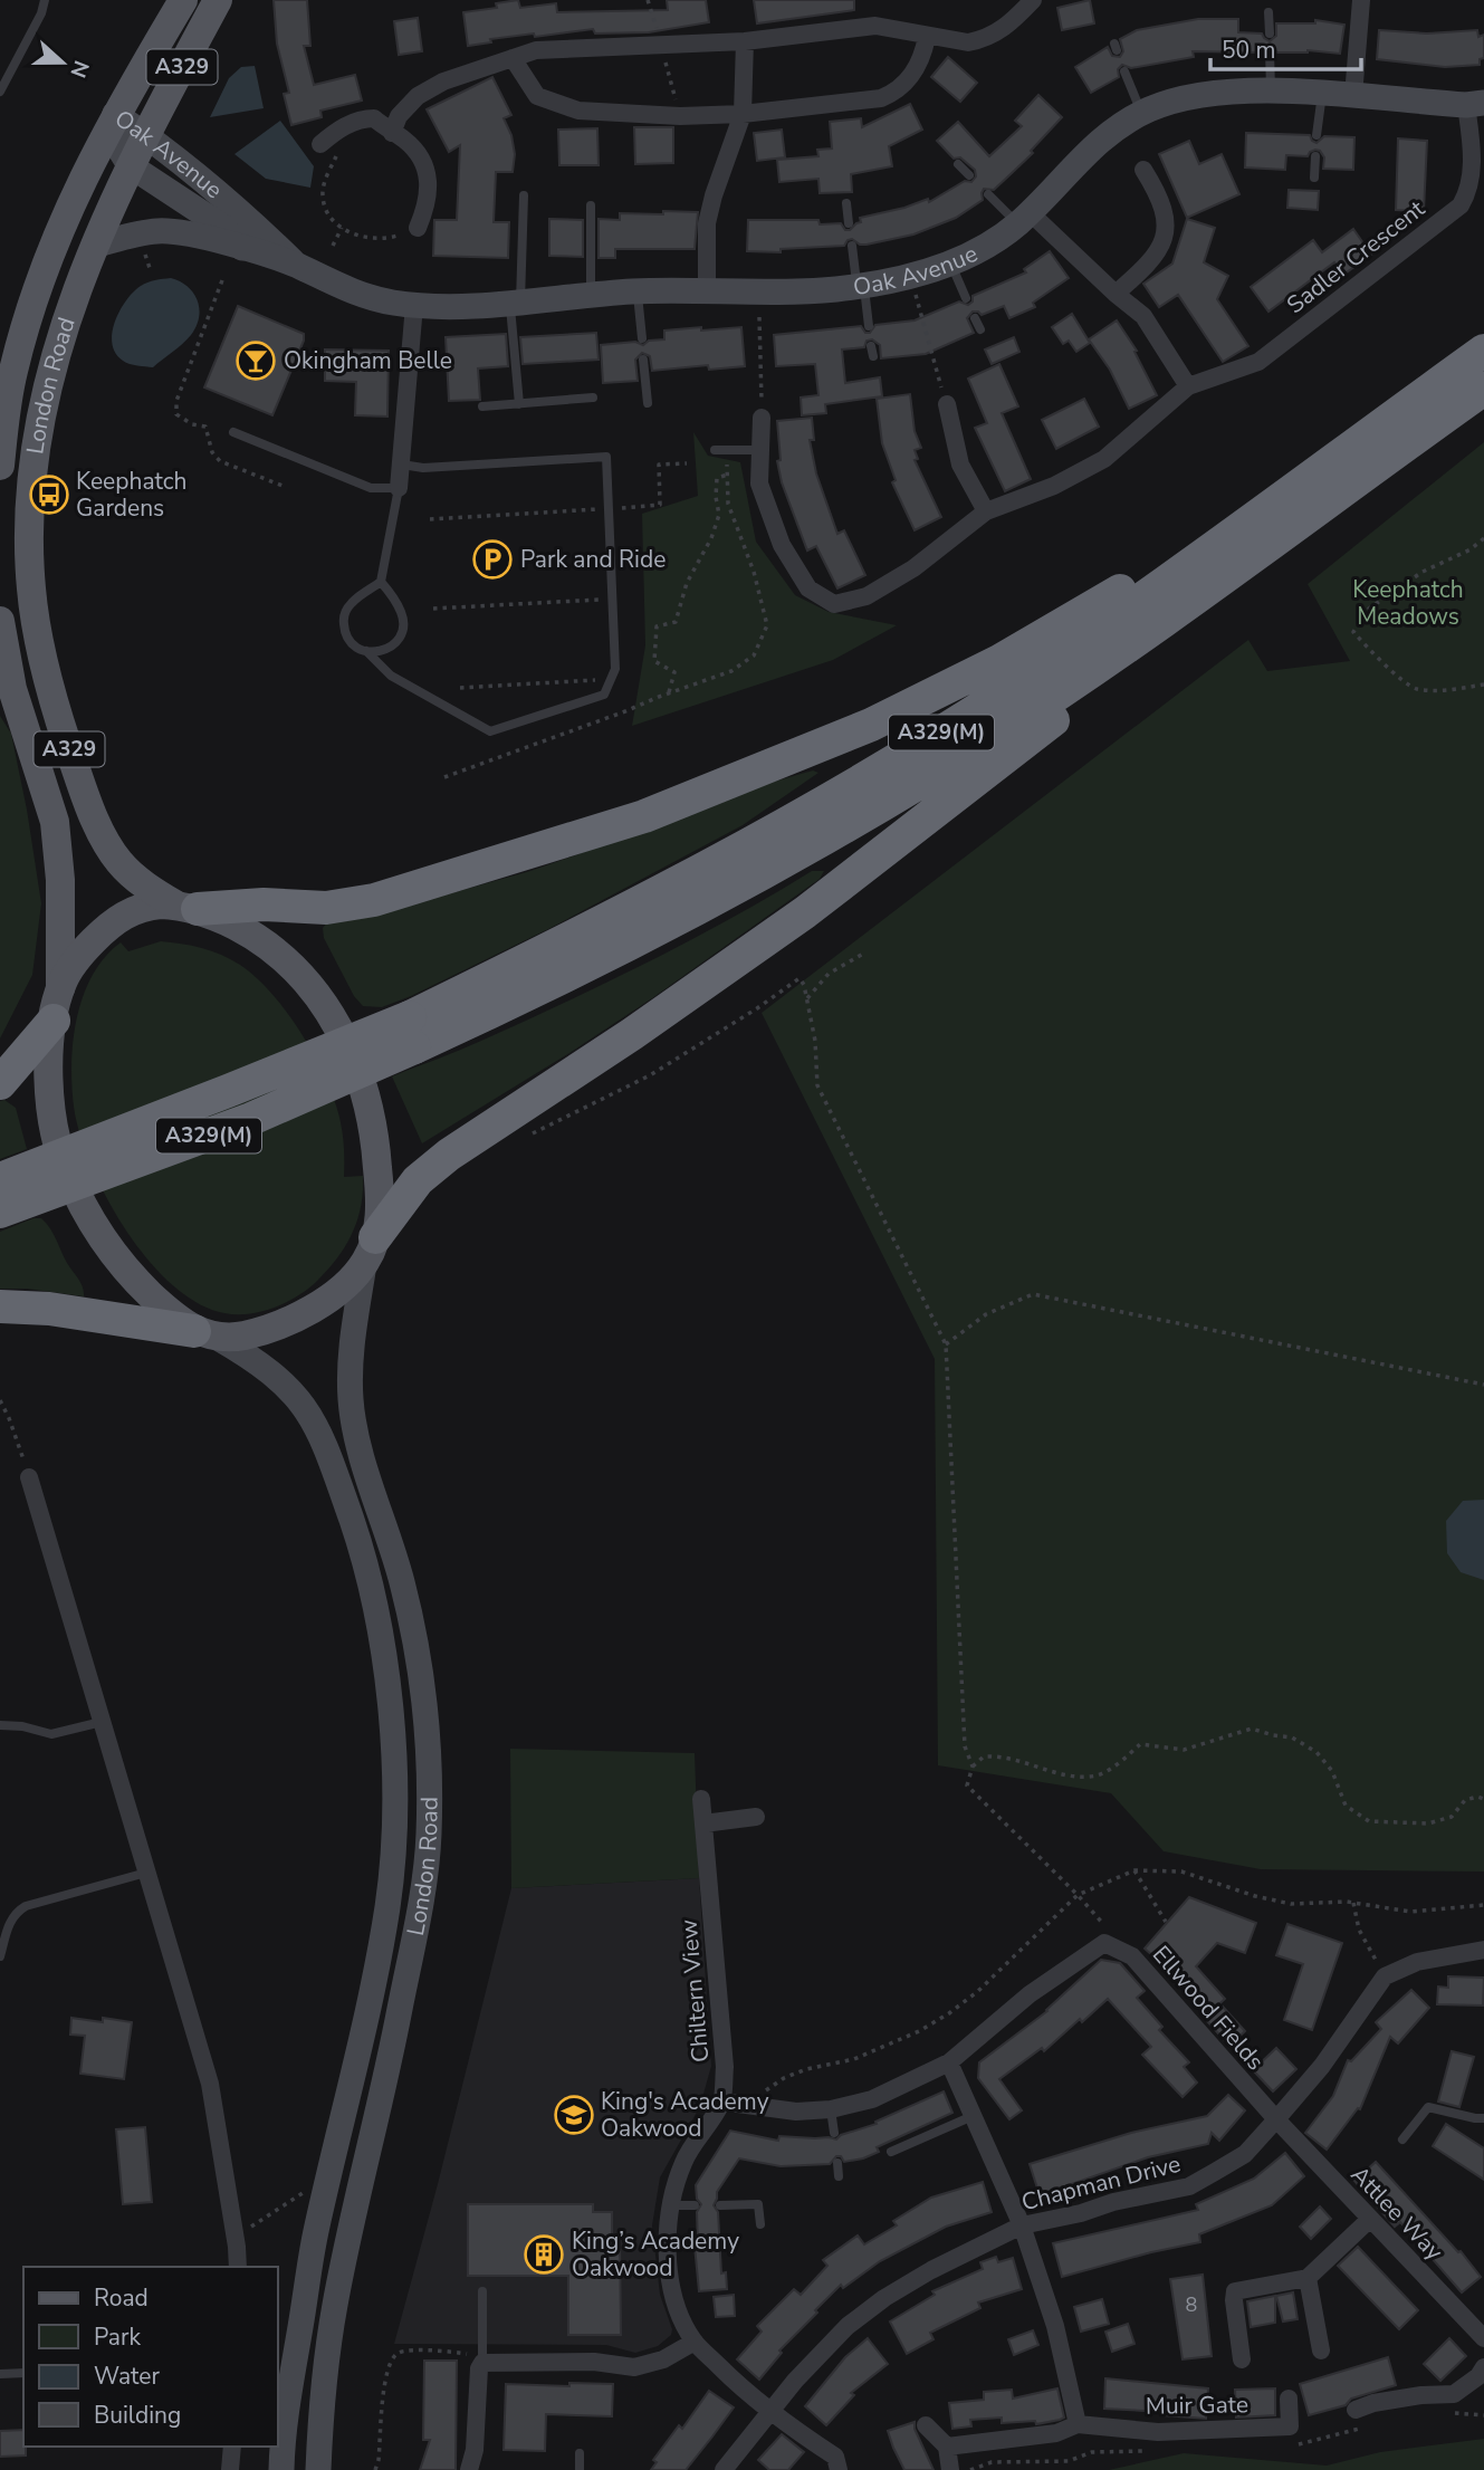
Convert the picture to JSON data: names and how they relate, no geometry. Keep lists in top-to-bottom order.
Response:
{
  "streets": {
    "highway": ["A329(M)"],
    "main road": ["A329", "Oak Avenue", "London Road"],
    "street": [
      "Sadler Crescent",
      "Chiltern View",
      "Ellwood Fields",
      "Chapman Drive",
      "Attlee Way",
      "Muir Gate"
    ]
  },
  "crossings": [
    ["Oak Avenue", "Sadler Crescent"],
    ["Oak Avenue", "London Road"],
    ["London Road", "A329(M)"],
    ["Chiltern View", "Chapman Drive"],
    ["Ellwood Fields", "Chapman Drive"],
    ["Ellwood Fields", "Attlee Way"],
    ["Chapman Drive", "Attlee Way"]
  ],
  "parks": ["Keephatch Meadows"],
  "places": {
    "bar": ["Okingham Belle"],
    "bus stop": ["Keephatch Gardens"],
    "parking": ["Park and Ride"],
    "school or university": ["King's Academy Oakwood"],
    "building": ["King’s Academy Oakwood"]
  },
  "house_numbers": ["8"],
  "legend": [
    "Road",
    "Park",
    "Water",
    "Building"
  ],
  "scale_bar": "50 m",
  "north": "right"
}
